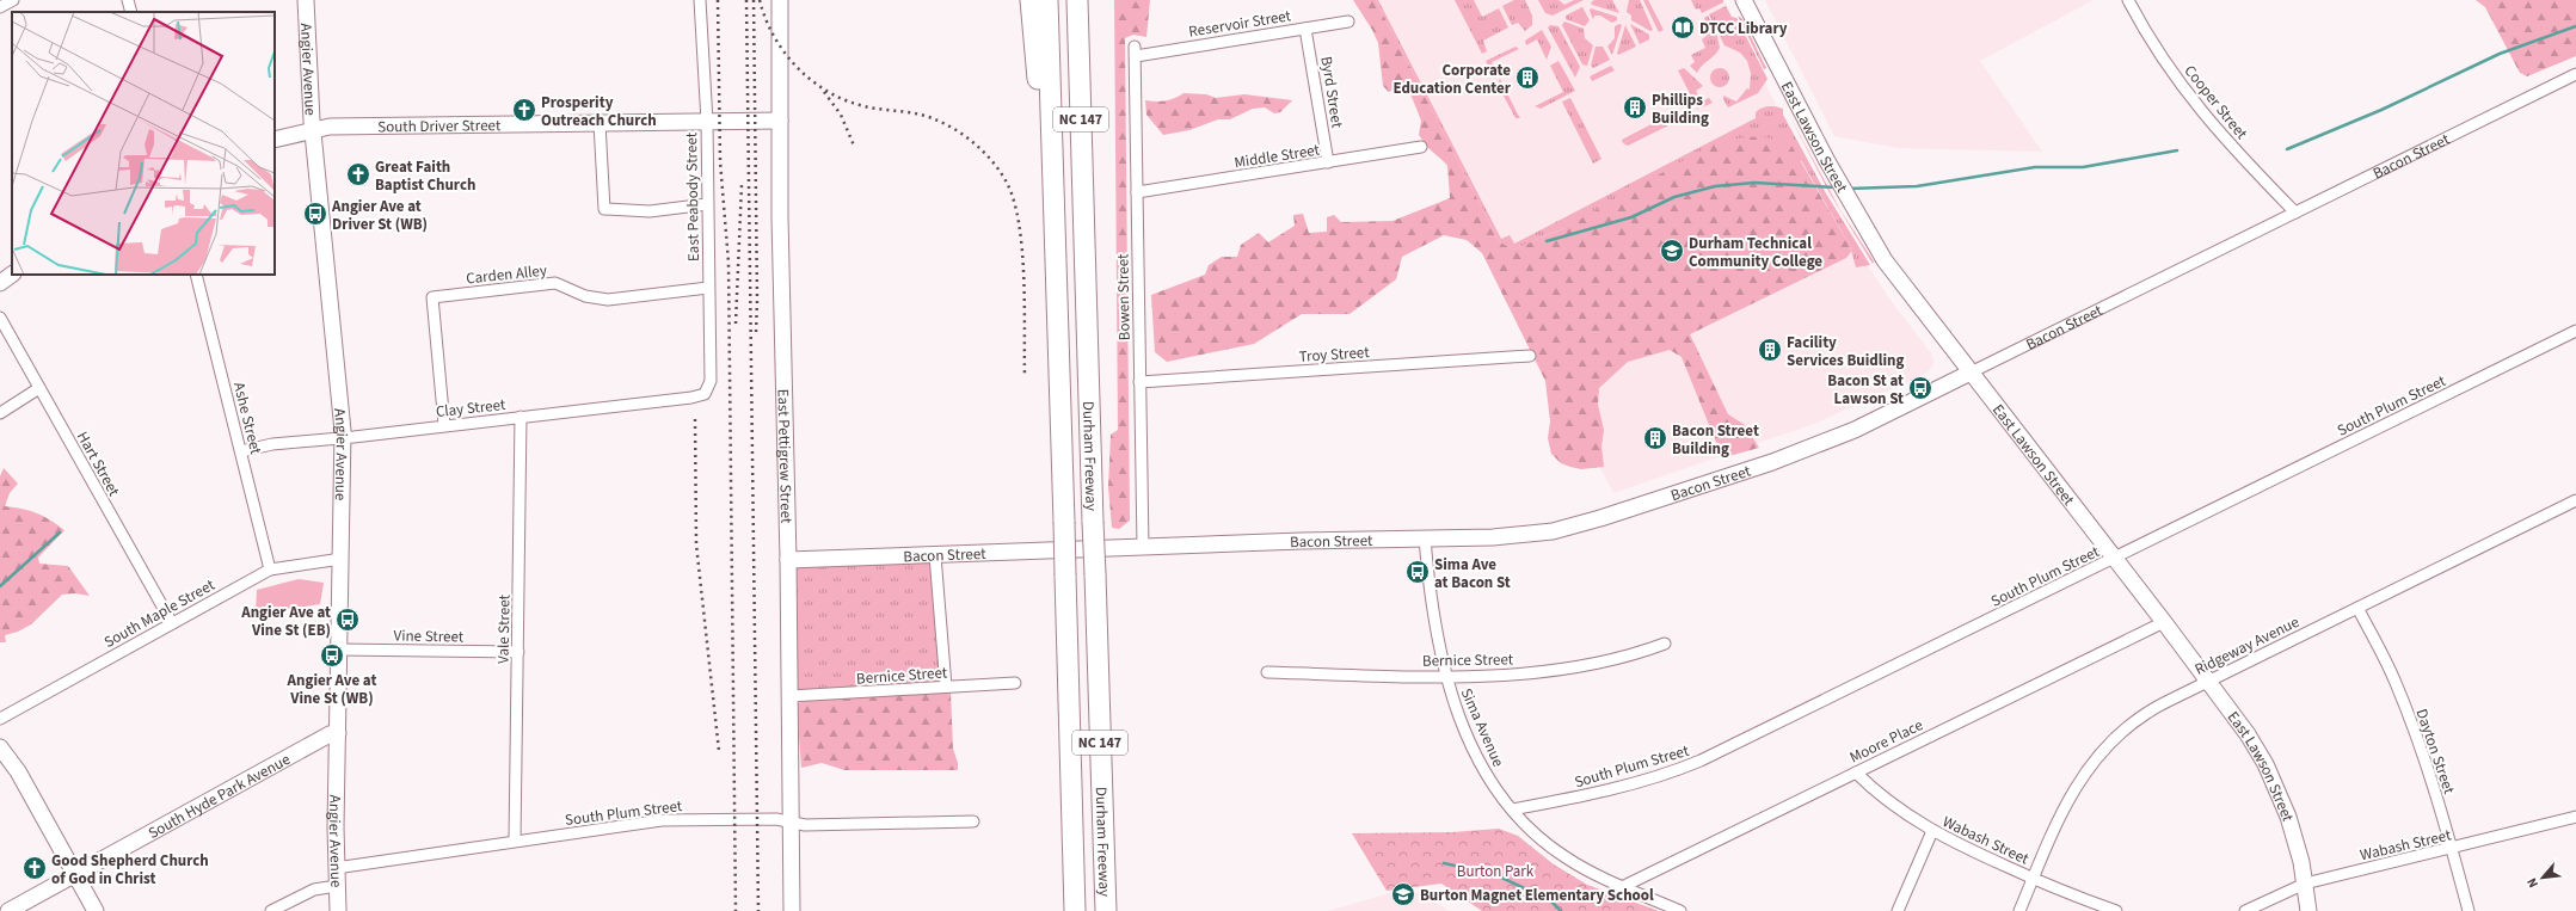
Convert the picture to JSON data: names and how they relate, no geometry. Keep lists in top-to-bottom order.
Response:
{
  "streets": {
    "highway": ["NC 147", "Durham Freeway"],
    "street": [
      "Reservoir Street",
      "Angier Avenue",
      "Byrd Street",
      "Cooper Street",
      "South Driver Street",
      "East Lawson Street",
      "Middle Street",
      "Bacon Street",
      "East Peabody Street",
      "Carden Alley",
      "Bowen Street",
      "Troy Street",
      "South Plum Street",
      "Clay Street",
      "Ashe Street",
      "East Pettigrew Street",
      "Hart Street",
      "South Maple Street",
      "Vale Street",
      "Vine Street",
      "Ridgeway Avenue",
      "Bernice Street",
      "Sima Avenue",
      "Moore Place",
      "Dayton Street",
      "South Hyde Park Avenue",
      "Wabash Street"
    ]
  },
  "crossings": [
    ["Reservoir Street", "Byrd Street"],
    ["Reservoir Street", "Bowen Street"],
    ["Angier Avenue", "South Driver Street"],
    ["Angier Avenue", "South Plum Street"],
    ["Angier Avenue", "Clay Street"],
    ["Angier Avenue", "South Maple Street"],
    ["Angier Avenue", "Vine Street"],
    ["Angier Avenue", "South Hyde Park Avenue"],
    ["Byrd Street", "Middle Street"],
    ["Cooper Street", "Bacon Street"],
    ["South Driver Street", "East Peabody Street"],
    ["South Driver Street", "East Pettigrew Street"],
    ["East Lawson Street", "Bacon Street"],
    ["East Lawson Street", "South Plum Street"],
    ["East Lawson Street", "Ridgeway Avenue"],
    ["East Lawson Street", "Moore Place"],
    ["East Lawson Street", "Wabash Street"],
    ["Middle Street", "Bowen Street"],
    ["Bacon Street", "Bowen Street"],
    ["Bacon Street", "East Pettigrew Street"],
    ["Bacon Street", "Sima Avenue"],
    ["East Peabody Street", "Carden Alley"],
    ["East Peabody Street", "Clay Street"],
    ["Carden Alley", "Clay Street"],
    ["Bowen Street", "Troy Street"],
    ["South Plum Street", "East Pettigrew Street"],
    ["South Plum Street", "Vale Street"],
    ["South Plum Street", "Sima Avenue"],
    ["Clay Street", "Ashe Street"],
    ["Clay Street", "Vale Street"],
    ["Ashe Street", "South Maple Street"],
    ["East Pettigrew Street", "Bernice Street"],
    ["Hart Street", "South Maple Street"],
    ["Vale Street", "Vine Street"],
    ["Ridgeway Avenue", "Dayton Street"],
    ["Ridgeway Avenue", "Wabash Street"],
    ["Bernice Street", "Sima Avenue"],
    ["Sima Avenue", "Moore Place"],
    ["Moore Place", "Wabash Street"],
    ["Dayton Street", "Wabash Street"]
  ],
  "parks": ["Burton Park"],
  "places": {
    "library": ["DTCC Library"],
    "building": [
      "Corporate Education Center",
      "Phillips Building",
      "Facility Services Buidling",
      "Bacon Street Building"
    ],
    "church": ["Prosperity Outreach Church", "Great Faith Baptist Church", "Good Shepherd Church of God in Christ"],
    "bus stop": [
      "Angier Ave at Driver St (WB)",
      "Bacon St at Lawson St",
      "Sima Ave at Bacon St",
      "Angier Ave at Vine St (EB)",
      "Angier Ave at Vine St (WB)"
    ],
    "school or university": ["Durham Technical Community College", "Burton Magnet Elementary School"]
  },
  "north": "bottom left"
}
